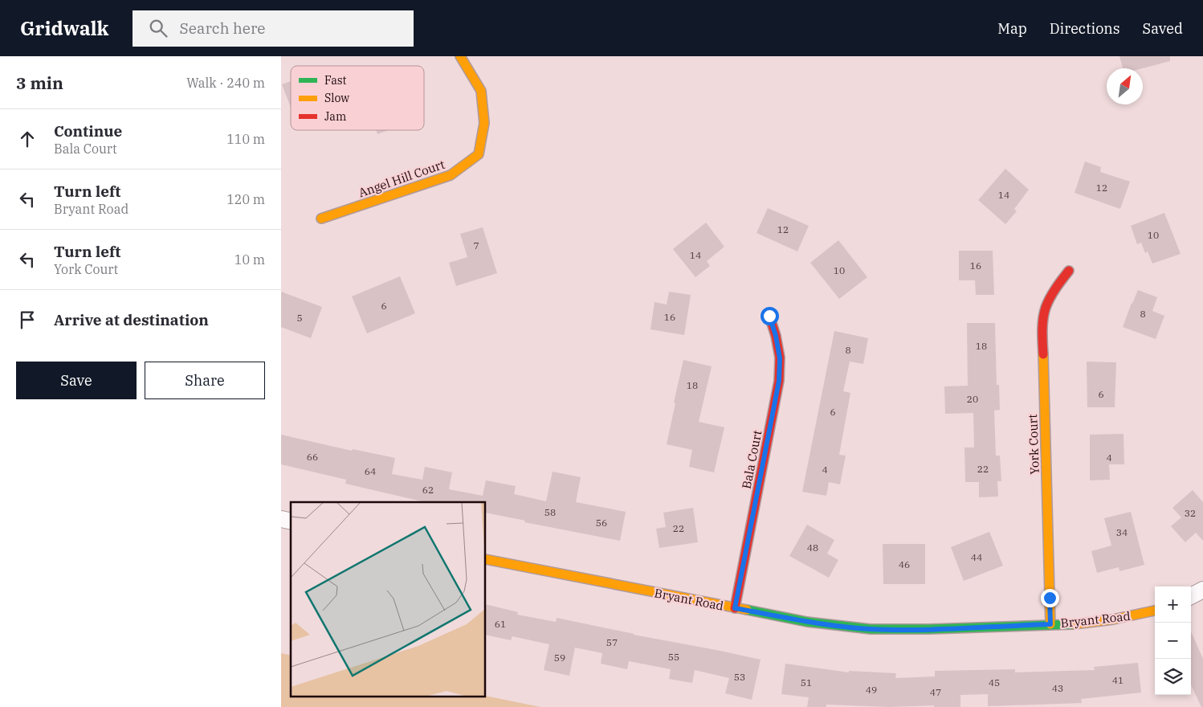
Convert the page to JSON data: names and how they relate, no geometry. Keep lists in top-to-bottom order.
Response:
{
  "streets": {
    "street": [
      "Angel Hill Court",
      "York Court",
      "Bala Court",
      "Bryant Road"
    ]
  },
  "crossings": [
    ["York Court", "Bryant Road"],
    ["Bala Court", "Bryant Road"]
  ],
  "house_numbers": [
    "12",
    "14",
    "12",
    "10",
    "7",
    "14",
    "16",
    "10",
    "6",
    "8",
    "16",
    "5",
    "18",
    "8",
    "18",
    "6",
    "20",
    "6",
    "66",
    "4",
    "22",
    "4",
    "64",
    "62",
    "58",
    "32",
    "56",
    "22",
    "34",
    "48",
    "44",
    "46",
    "61",
    "57",
    "55",
    "59",
    "53",
    "41",
    "51",
    "45",
    "43",
    "49",
    "47"
  ],
  "legend": ["Fast", "Slow", "Jam"],
  "north": "top right",
  "page": {
    "header": "Gridwalk",
    "search": "Search here",
    "nav": ["Map", "Directions", "Saved"],
    "heading": ["3 min", "Walk · 240 m"],
    "list": [
      ["Continue", "Bala Court", "110 m"],
      ["Turn left", "Bryant Road", "120 m"],
      ["Turn left", "York Court", "10 m"],
      "Arrive at destination"
    ],
    "buttons": ["Save", "Share"],
    "map_buttons": ["+", "−"]
  }
}
